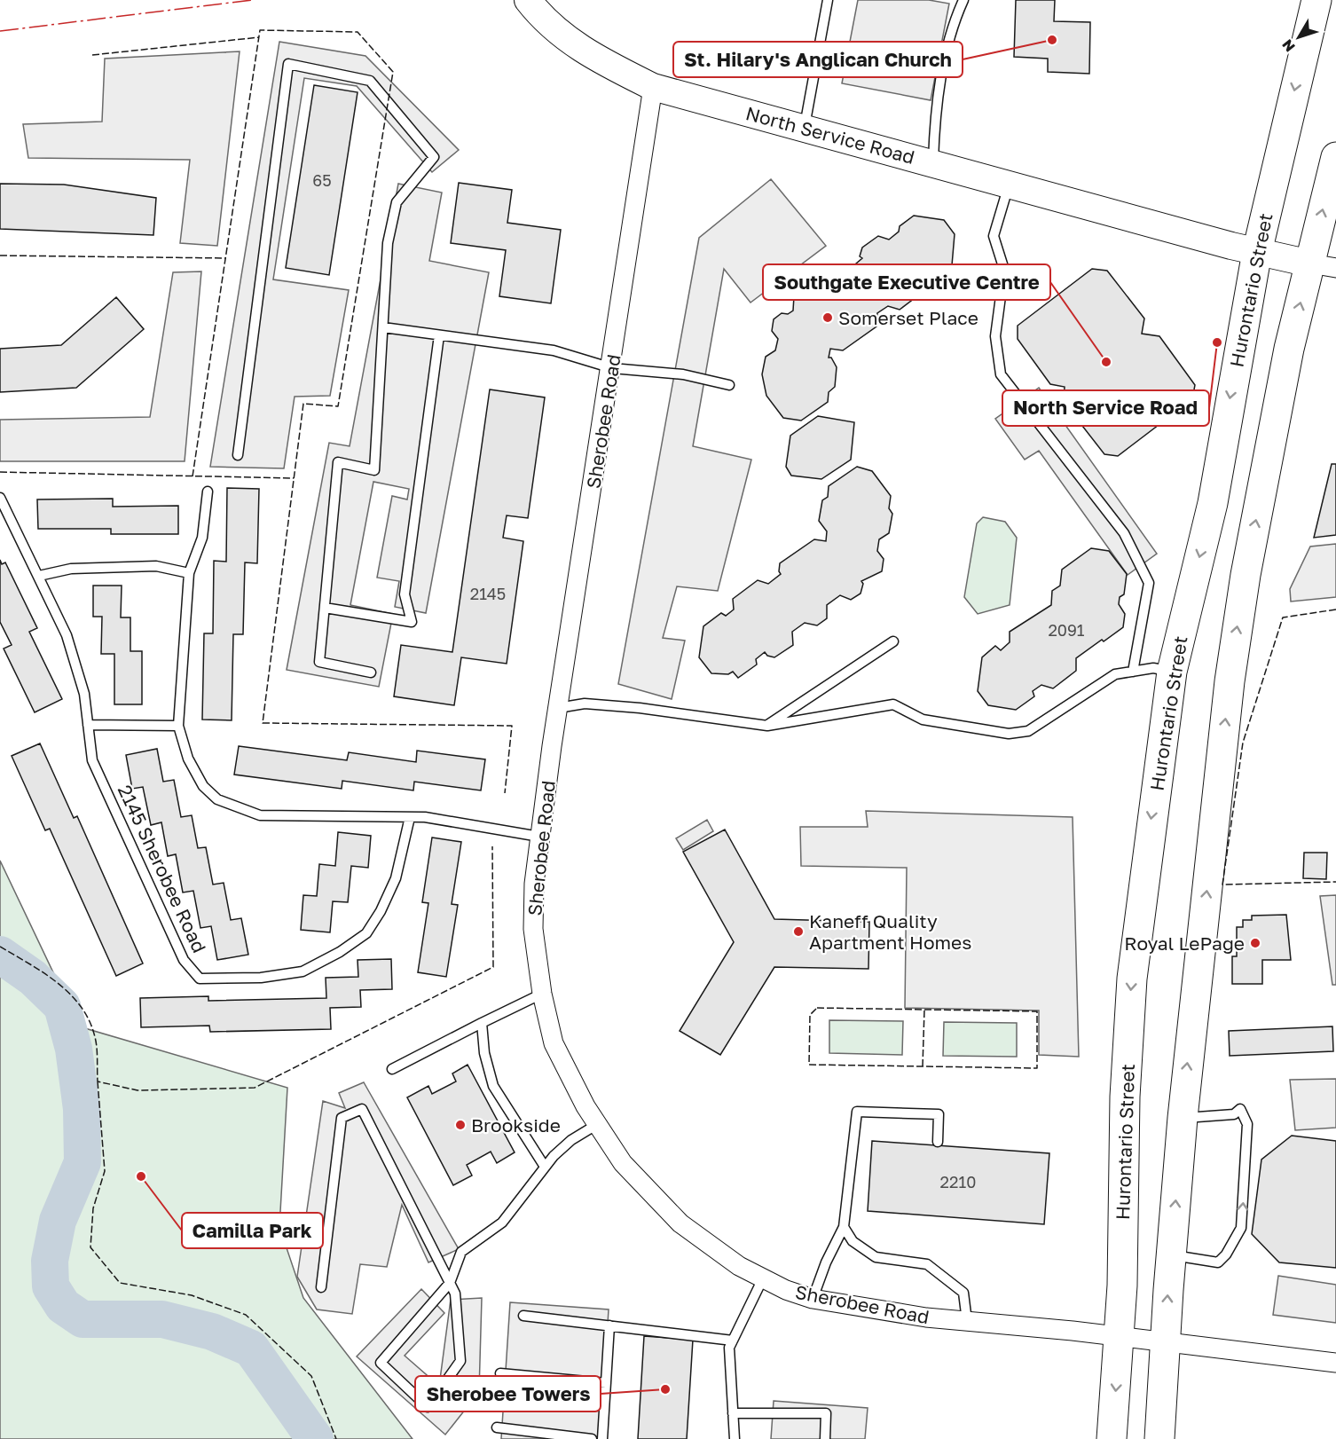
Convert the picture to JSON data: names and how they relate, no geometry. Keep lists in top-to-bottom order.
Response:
{
  "streets": {
    "main road": ["Hurontario Street"],
    "street": ["North Service Road", "Sherobee Road"],
    "lane": ["2145 Sherobee Road"]
  },
  "crossings": [
    ["North Service Road", "Hurontario Street"],
    ["North Service Road", "Sherobee Road"],
    ["Hurontario Street", "Sherobee Road"]
  ],
  "places": [
    "St. Hilary's Anglican Church",
    "Somerset Place",
    "North Service Road",
    "Southgate Executive Centre",
    "Kaneff Quality Apartment Homes",
    "Royal LePage",
    "Brookside",
    "Camilla Park",
    "Sherobee Towers"
  ],
  "house_numbers": [
    "65",
    "2145",
    "2091",
    "2210"
  ],
  "north": "bottom left"
}
